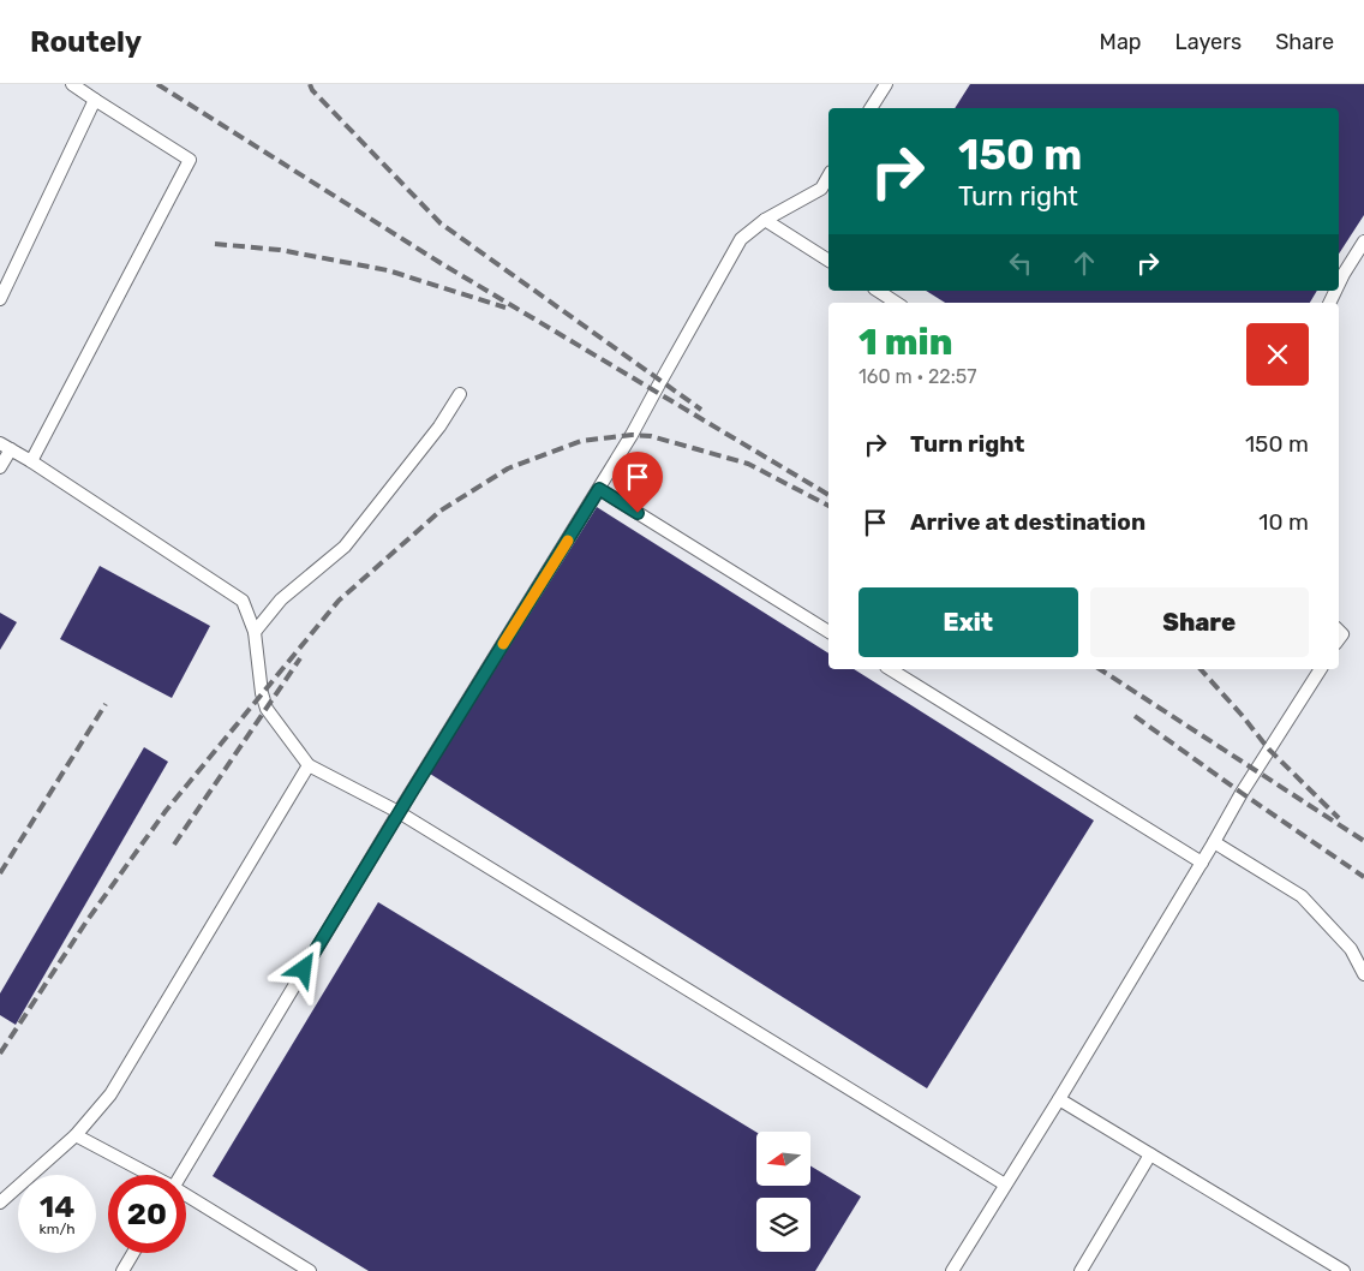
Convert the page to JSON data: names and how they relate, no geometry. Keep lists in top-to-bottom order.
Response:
{
  "north": "left",
  "page": {
    "header": "Routely",
    "nav": ["Map", "Layers", "Share"],
    "turn": ["150 m", "Turn right"],
    "heading": ["1 min", "160 m · 22:57"],
    "list": [
      {
        "name": "Turn right",
        "value": "150 m"
      },
      {
        "name": "Arrive at destination",
        "value": "10 m"
      }
    ],
    "buttons": ["Exit", "Share"],
    "speed": "14 km/h",
    "limit": "20"
  }
}
